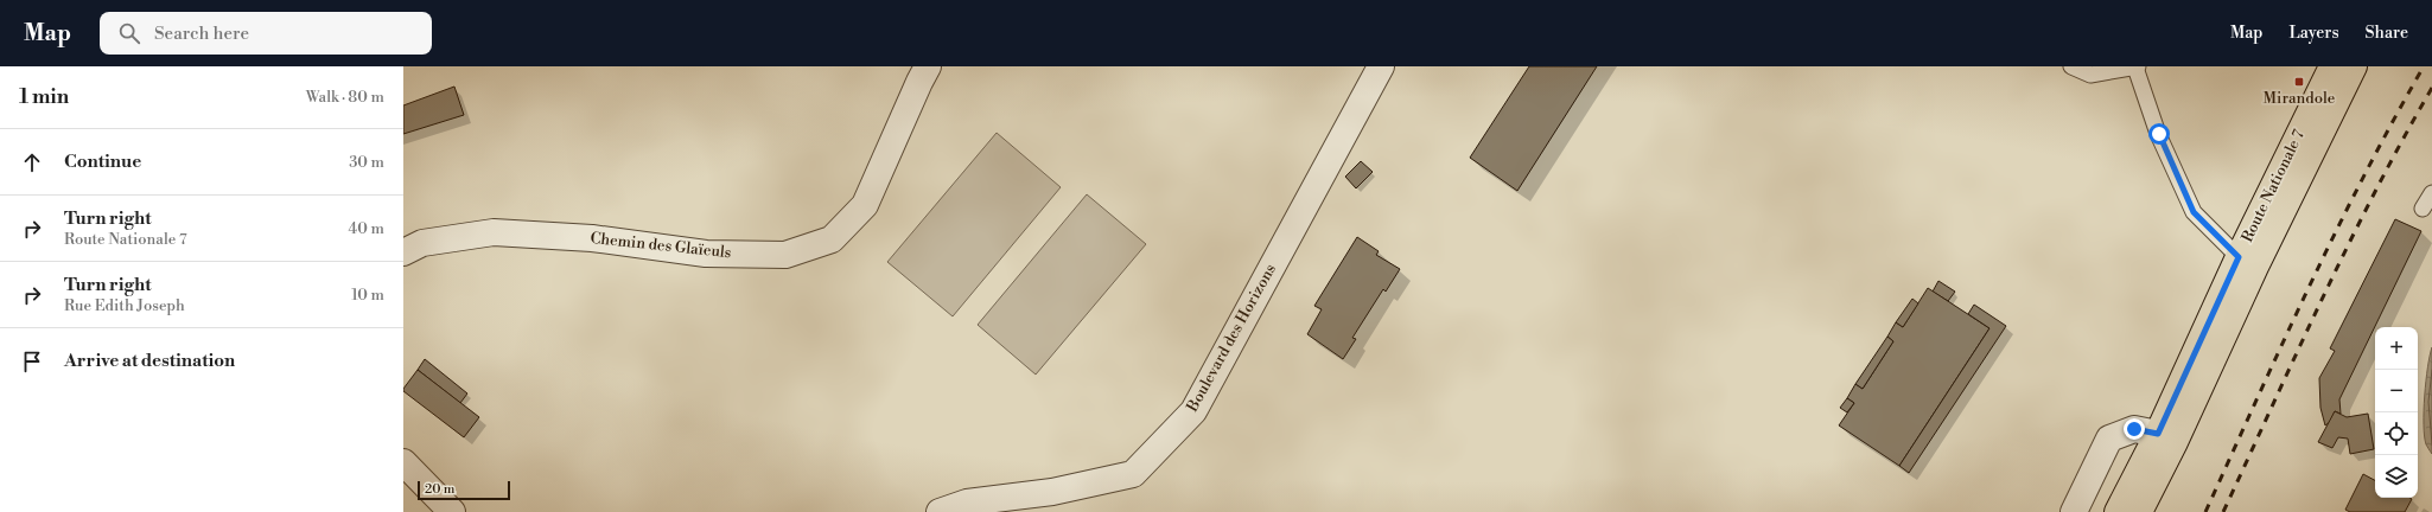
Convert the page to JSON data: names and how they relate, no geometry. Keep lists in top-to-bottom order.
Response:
{
  "streets": {
    "main road": ["Route Nationale 7"],
    "street": ["Chemin des Glaïeuls", "Boulevard des Horizons"]
  },
  "places": {
    "transit": ["Mirandole"]
  },
  "scale_bar": "20 m",
  "page": {
    "header": "Map",
    "search": "Search here",
    "nav": ["Map", "Layers", "Share"],
    "heading": ["1 min", "Walk · 80 m"],
    "list": [
      ["Continue", "30 m"],
      ["Turn right", "Route Nationale 7", "40 m"],
      ["Turn right", "Rue Edith Joseph", "10 m"],
      "Arrive at destination"
    ],
    "map_buttons": ["+", "−"],
    "scale": "20 m"
  }
}
